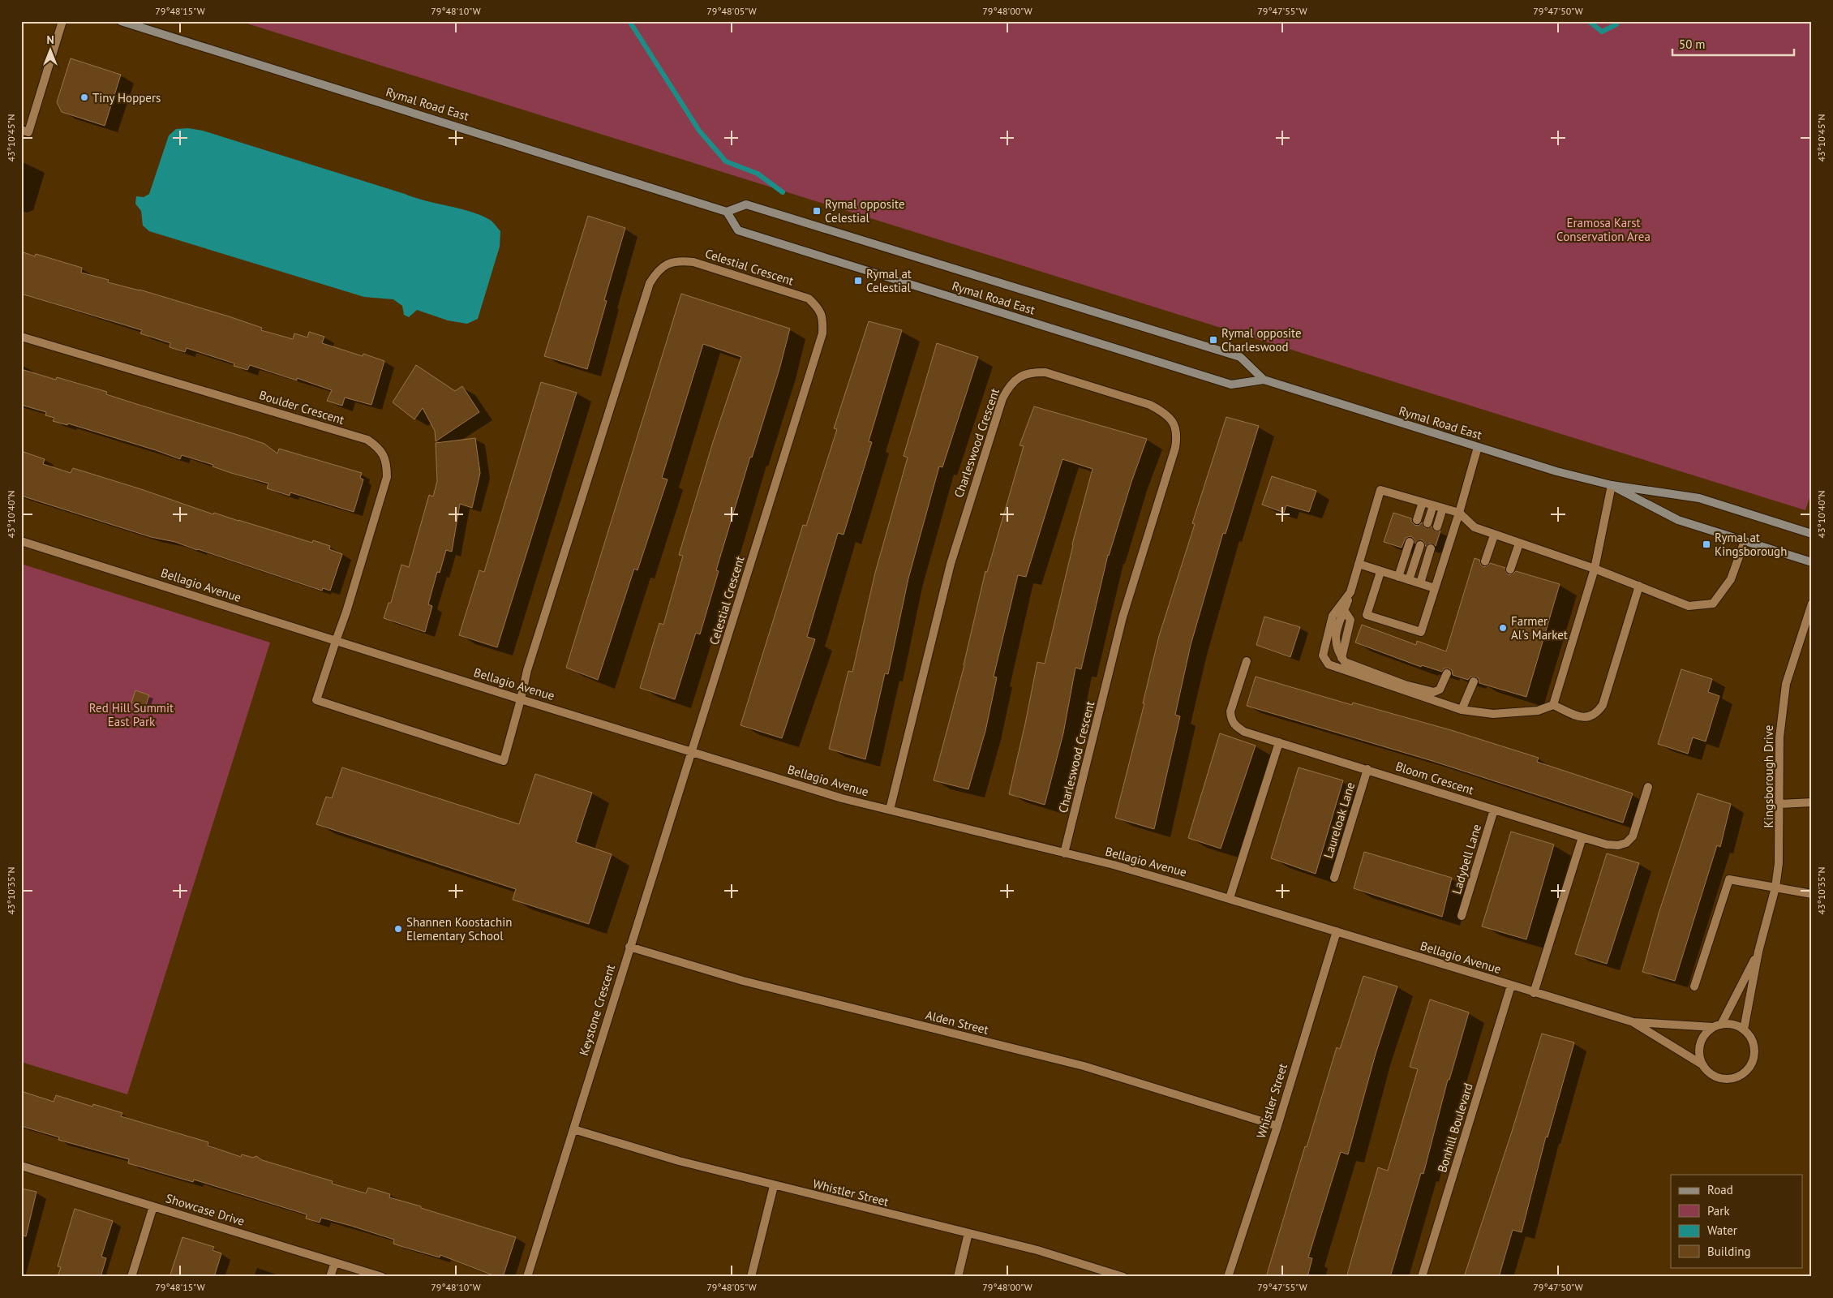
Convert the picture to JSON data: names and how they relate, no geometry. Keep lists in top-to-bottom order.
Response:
{
  "streets": {
    "main road": ["Rymal Road East"],
    "street": [
      "Celestial Crescent",
      "Boulder Crescent",
      "Charleswood Crescent",
      "Bellagio Avenue",
      "Kingsborough Drive",
      "Bloom Crescent",
      "Laureloak Lane",
      "Ladybell Lane",
      "Keystone Crescent",
      "Alden Street",
      "Whistler Street",
      "Bonhill Boulevard",
      "Showcase Drive"
    ]
  },
  "crossings": [
    ["Celestial Crescent", "Boulder Crescent"],
    ["Celestial Crescent", "Bellagio Avenue"],
    ["Celestial Crescent", "Keystone Crescent"],
    ["Boulder Crescent", "Bellagio Avenue"],
    ["Charleswood Crescent", "Bellagio Avenue"],
    ["Bellagio Avenue", "Kingsborough Drive"],
    ["Bellagio Avenue", "Keystone Crescent"],
    ["Bellagio Avenue", "Whistler Street"],
    ["Bellagio Avenue", "Bonhill Boulevard"],
    ["Bloom Crescent", "Laureloak Lane"],
    ["Bloom Crescent", "Ladybell Lane"],
    ["Keystone Crescent", "Alden Street"],
    ["Keystone Crescent", "Whistler Street"],
    ["Alden Street", "Whistler Street"]
  ],
  "parks": ["Eramosa Karst Conservation Area", "Red Hill Summit East Park"],
  "places": {
    "other": ["Tiny Hoppers", "Farmer Al's Market", "Shannen Koostachin Elementary School"],
    "transit": [
      "Rymal opposite Celestial",
      "Rymal at Celestial",
      "Rymal opposite Charleswood",
      "Rymal at Kingsborough"
    ]
  },
  "legend": [
    "Road",
    "Park",
    "Water",
    "Building"
  ],
  "scale_bar": "50 m",
  "north": "top",
  "coordinates": [
    "79°48'15\"W",
    "79°48'10\"W",
    "79°48'05\"W",
    "79°48'00\"W",
    "79°47'55\"W",
    "79°47'50\"W",
    "43°10'45\"N",
    "43°10'40\"N",
    "43°10'35\"N"
  ]
}
